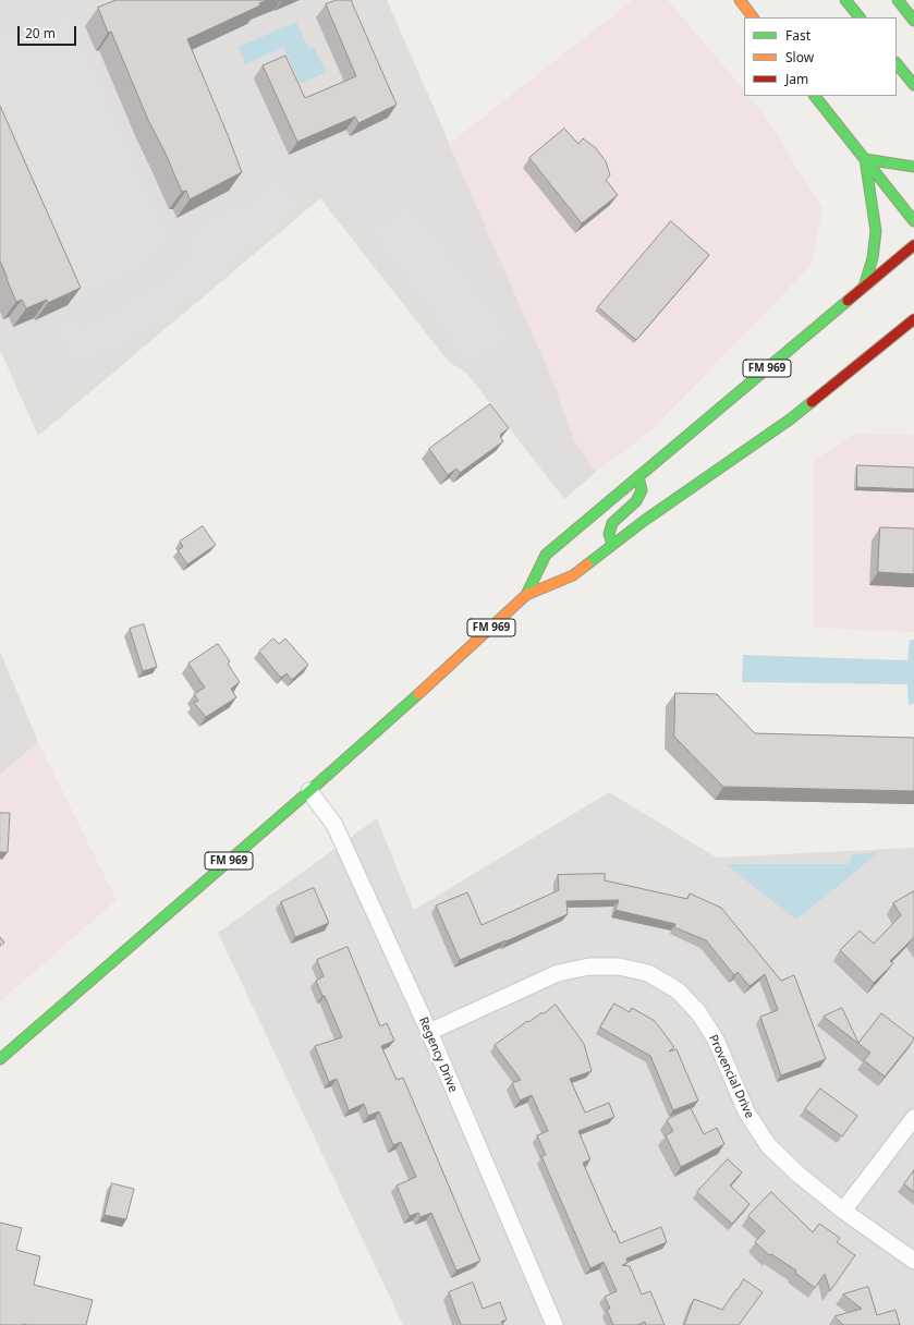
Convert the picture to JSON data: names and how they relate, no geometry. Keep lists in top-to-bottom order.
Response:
{
  "streets": {
    "main road": ["FM 969"],
    "street": ["Regency Drive", "Provencial Drive"]
  },
  "crossings": [
    ["FM 969", "Regency Drive"],
    ["Regency Drive", "Provencial Drive"]
  ],
  "legend": ["Fast", "Slow", "Jam"],
  "scale_bar": "20 m"
}
